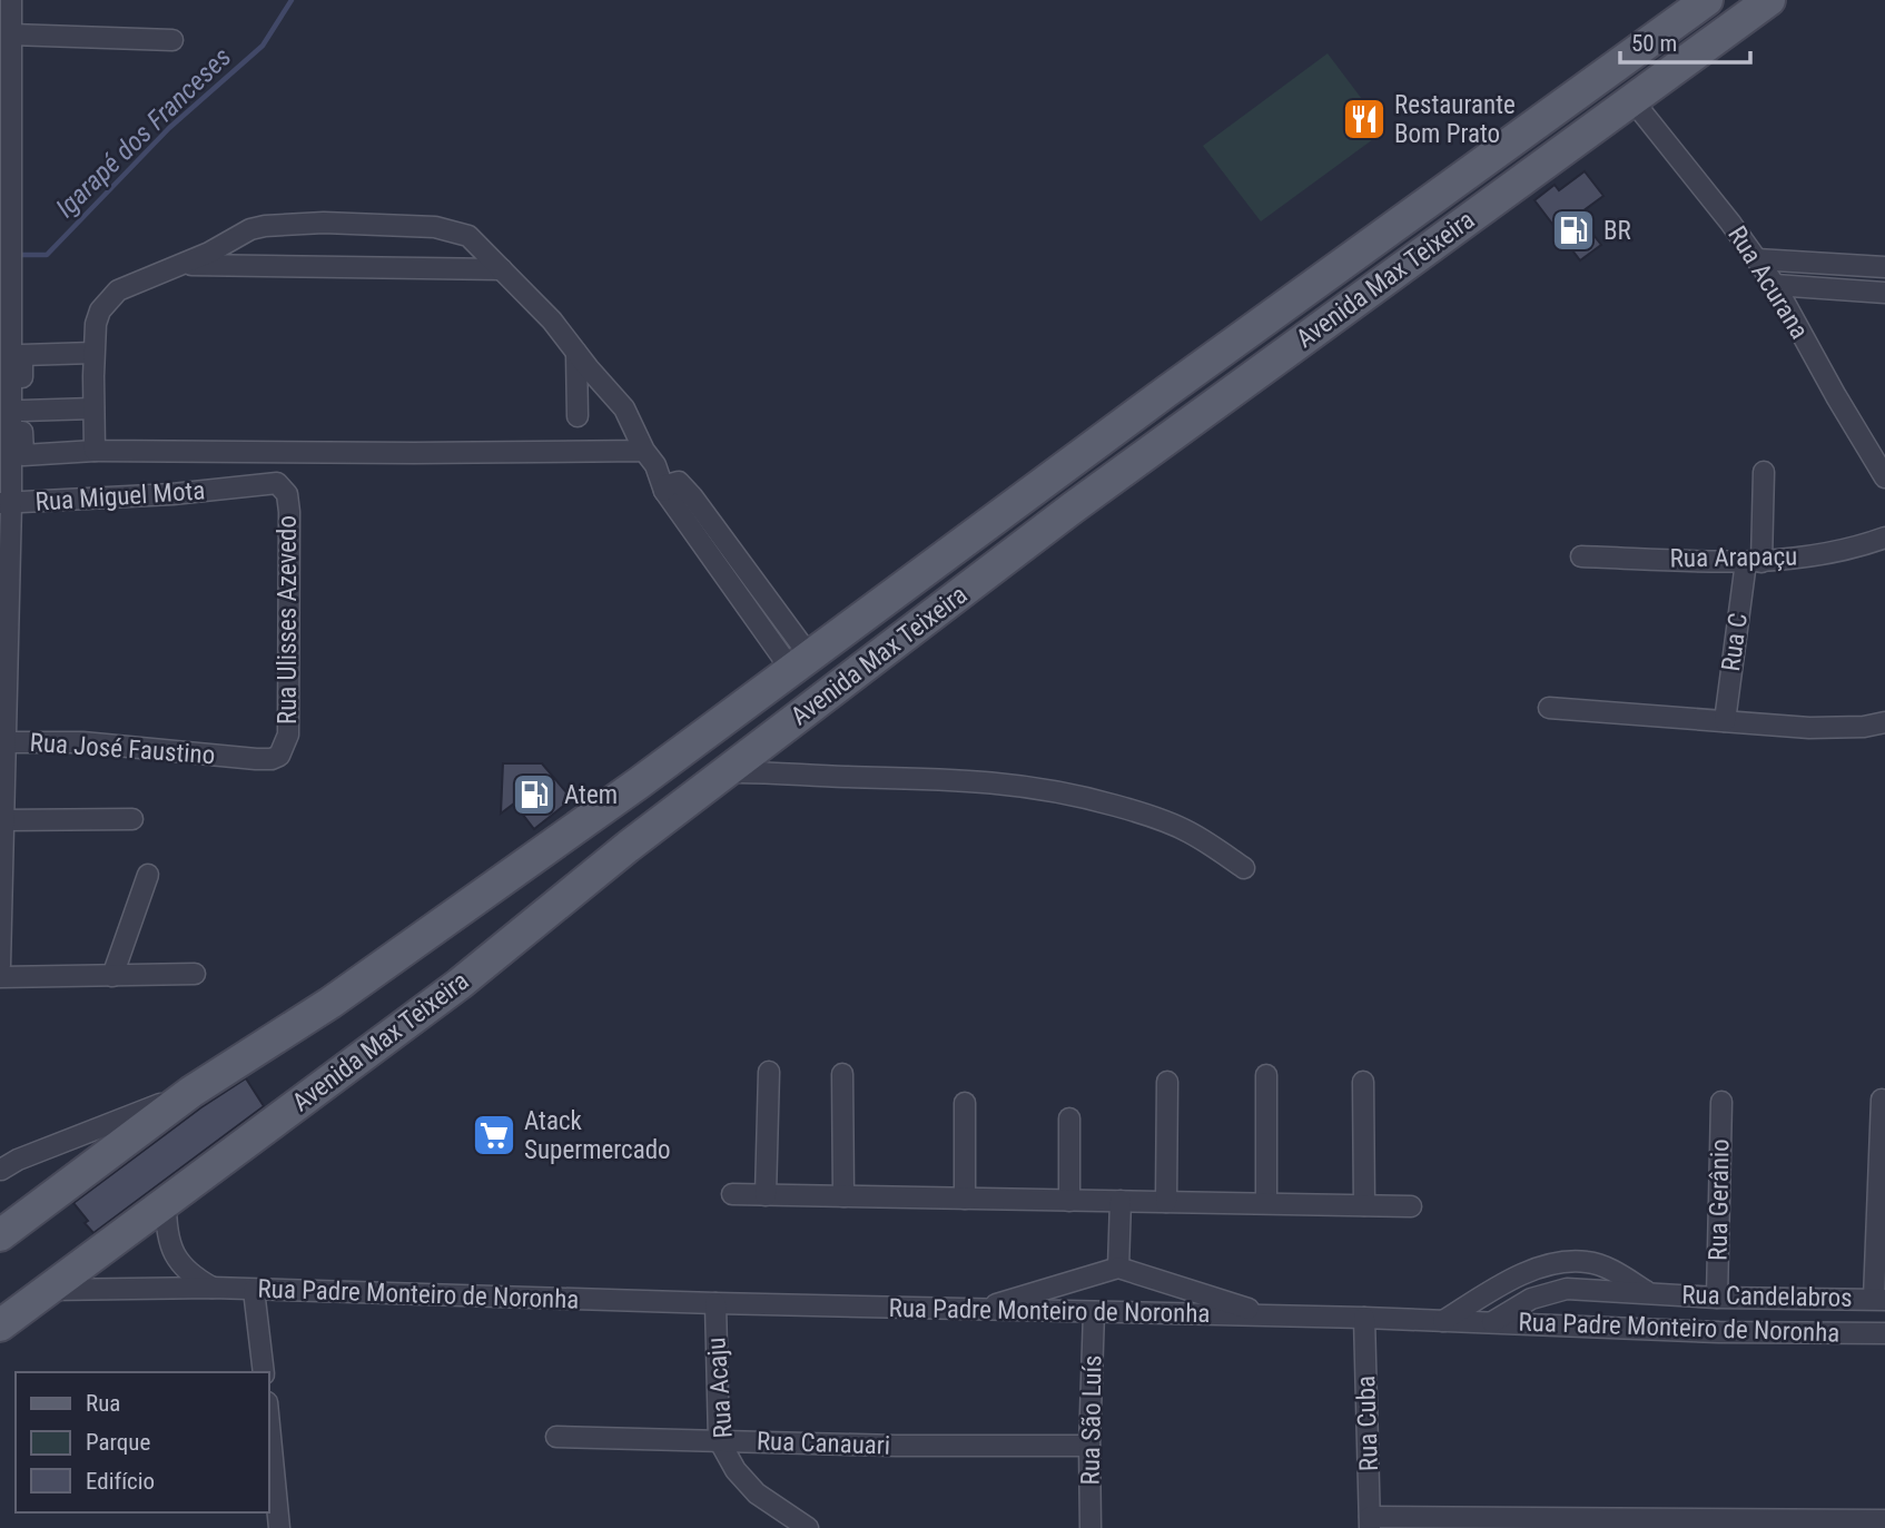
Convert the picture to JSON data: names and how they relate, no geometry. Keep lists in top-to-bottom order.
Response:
{
  "streets": {
    "main road": ["Avenida Max Teixeira"],
    "street": [
      "Rua Acurana",
      "Rua Miguel Mota",
      "Rua Arapaçu",
      "Rua Ulisses Azevedo",
      "Rua C",
      "Rua José Faustino",
      "Rua Gerânio",
      "Rua Padre Monteiro de Noronha",
      "Rua Candelabros",
      "Rua Acaju",
      "Rua São Luís",
      "Rua Cuba",
      "Rua Canauari"
    ]
  },
  "crossings": [
    ["Avenida Max Teixeira", "Rua Acurana"],
    ["Avenida Max Teixeira", "Rua Padre Monteiro de Noronha"],
    ["Rua Miguel Mota", "Rua Ulisses Azevedo"],
    ["Rua Arapaçu", "Rua C"],
    ["Rua Ulisses Azevedo", "Rua José Faustino"],
    ["Rua Gerânio", "Rua Candelabros"],
    ["Rua Padre Monteiro de Noronha", "Rua Candelabros"],
    ["Rua Padre Monteiro de Noronha", "Rua Acaju"],
    ["Rua Padre Monteiro de Noronha", "Rua São Luís"],
    ["Rua Padre Monteiro de Noronha", "Rua Cuba"],
    ["Rua Acaju", "Rua Canauari"],
    ["Rua São Luís", "Rua Canauari"]
  ],
  "water": ["Igarapé dos Franceses"],
  "places": {
    "restaurant": ["Restaurante Bom Prato"],
    "fuel station": ["BR", "Atem"],
    "supermarket": ["Atack Supermercado"]
  },
  "legend": ["Rua", "Parque", "Edifício"],
  "scale_bar": "50 m"
}
